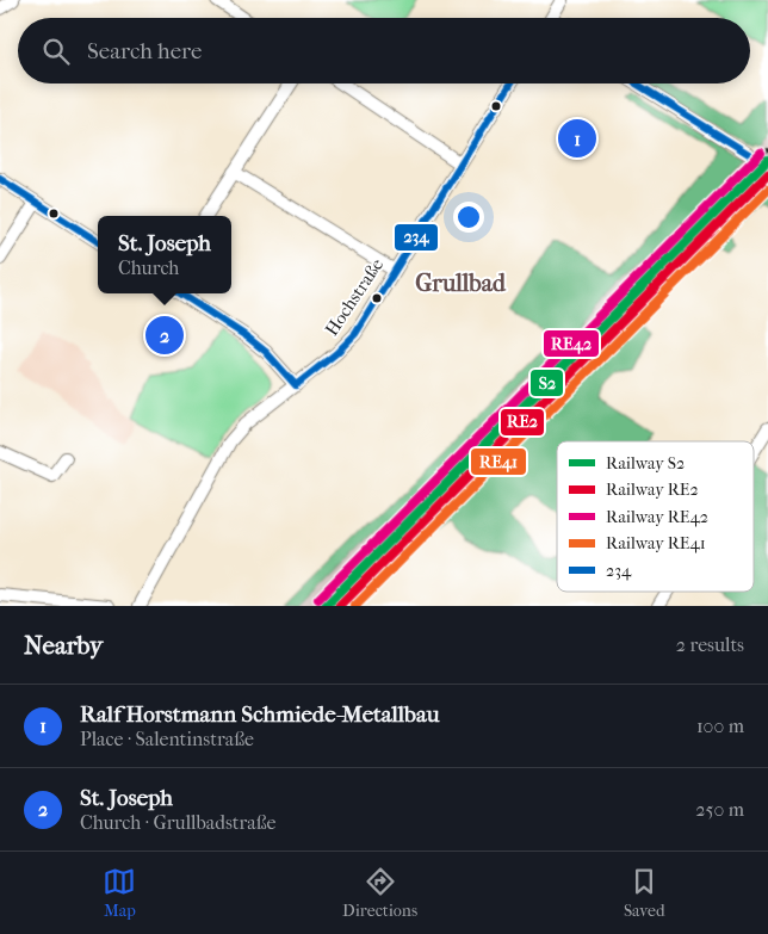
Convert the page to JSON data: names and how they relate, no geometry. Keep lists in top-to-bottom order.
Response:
{
  "streets": {
    "street": ["Hochstraße"]
  },
  "districts": ["Grullbad"],
  "lines": [
    "transit line 234",
    "rail line RE42",
    "rail line S2",
    "rail line RE2",
    "rail line RE41"
  ],
  "legend": [
    "Railway S2",
    "Railway RE2",
    "Railway RE42",
    "Railway RE41",
    "234"
  ],
  "page": {
    "search": "Search here",
    "pins": ["1", "2"],
    "popup": ["St. Joseph", "Church"],
    "heading": ["Nearby", "2 results"],
    "list": [
      {
        "mark": "1",
        "name": "Ralf Horstmann Schmiede-Metallbau",
        "note": "Place · Salentinstraße",
        "value": "100 m"
      },
      {
        "mark": "2",
        "name": "St. Joseph",
        "note": "Church · Grullbadstraße",
        "value": "250 m"
      }
    ],
    "nav": ["Map", "Directions", "Saved"]
  }
}
